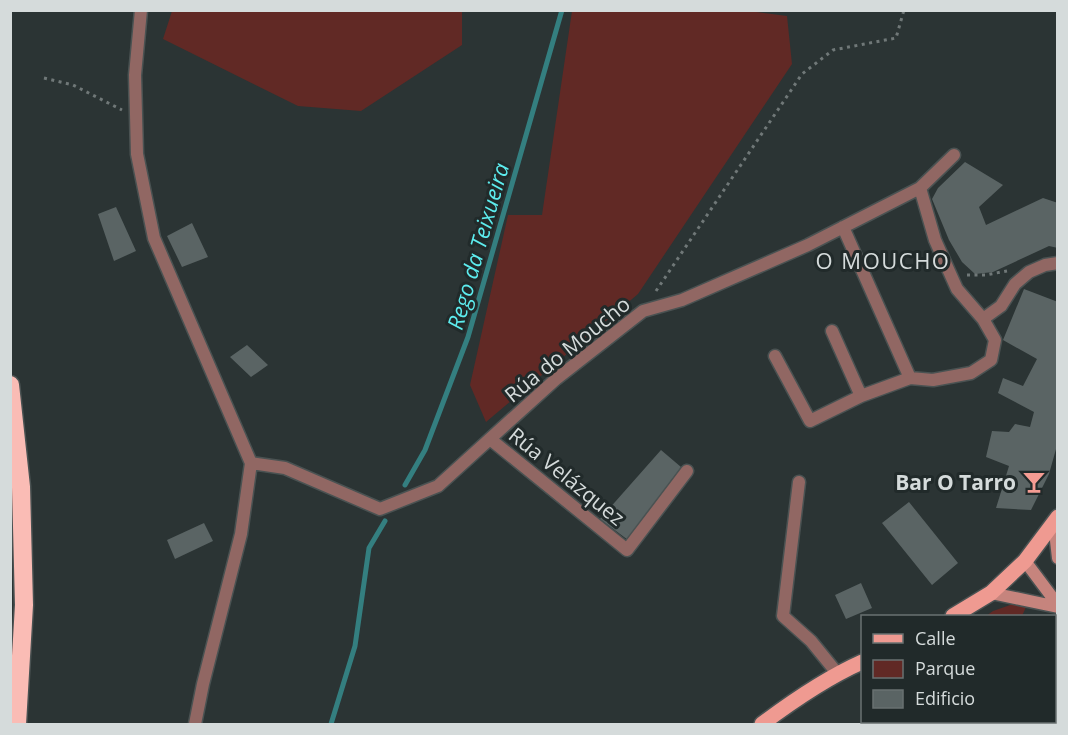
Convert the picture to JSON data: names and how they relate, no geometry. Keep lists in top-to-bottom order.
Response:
{
  "streets": {
    "street": ["Rúa do Moucho", "Rúa Velázquez"]
  },
  "crossings": [
    ["Rúa do Moucho", "Rúa Velázquez"]
  ],
  "districts": ["O MOUCHO"],
  "water": ["Rego da Teixueira"],
  "places": {
    "bar": ["Bar O Tarro"]
  },
  "legend": ["Calle", "Parque", "Edificio"]
}
